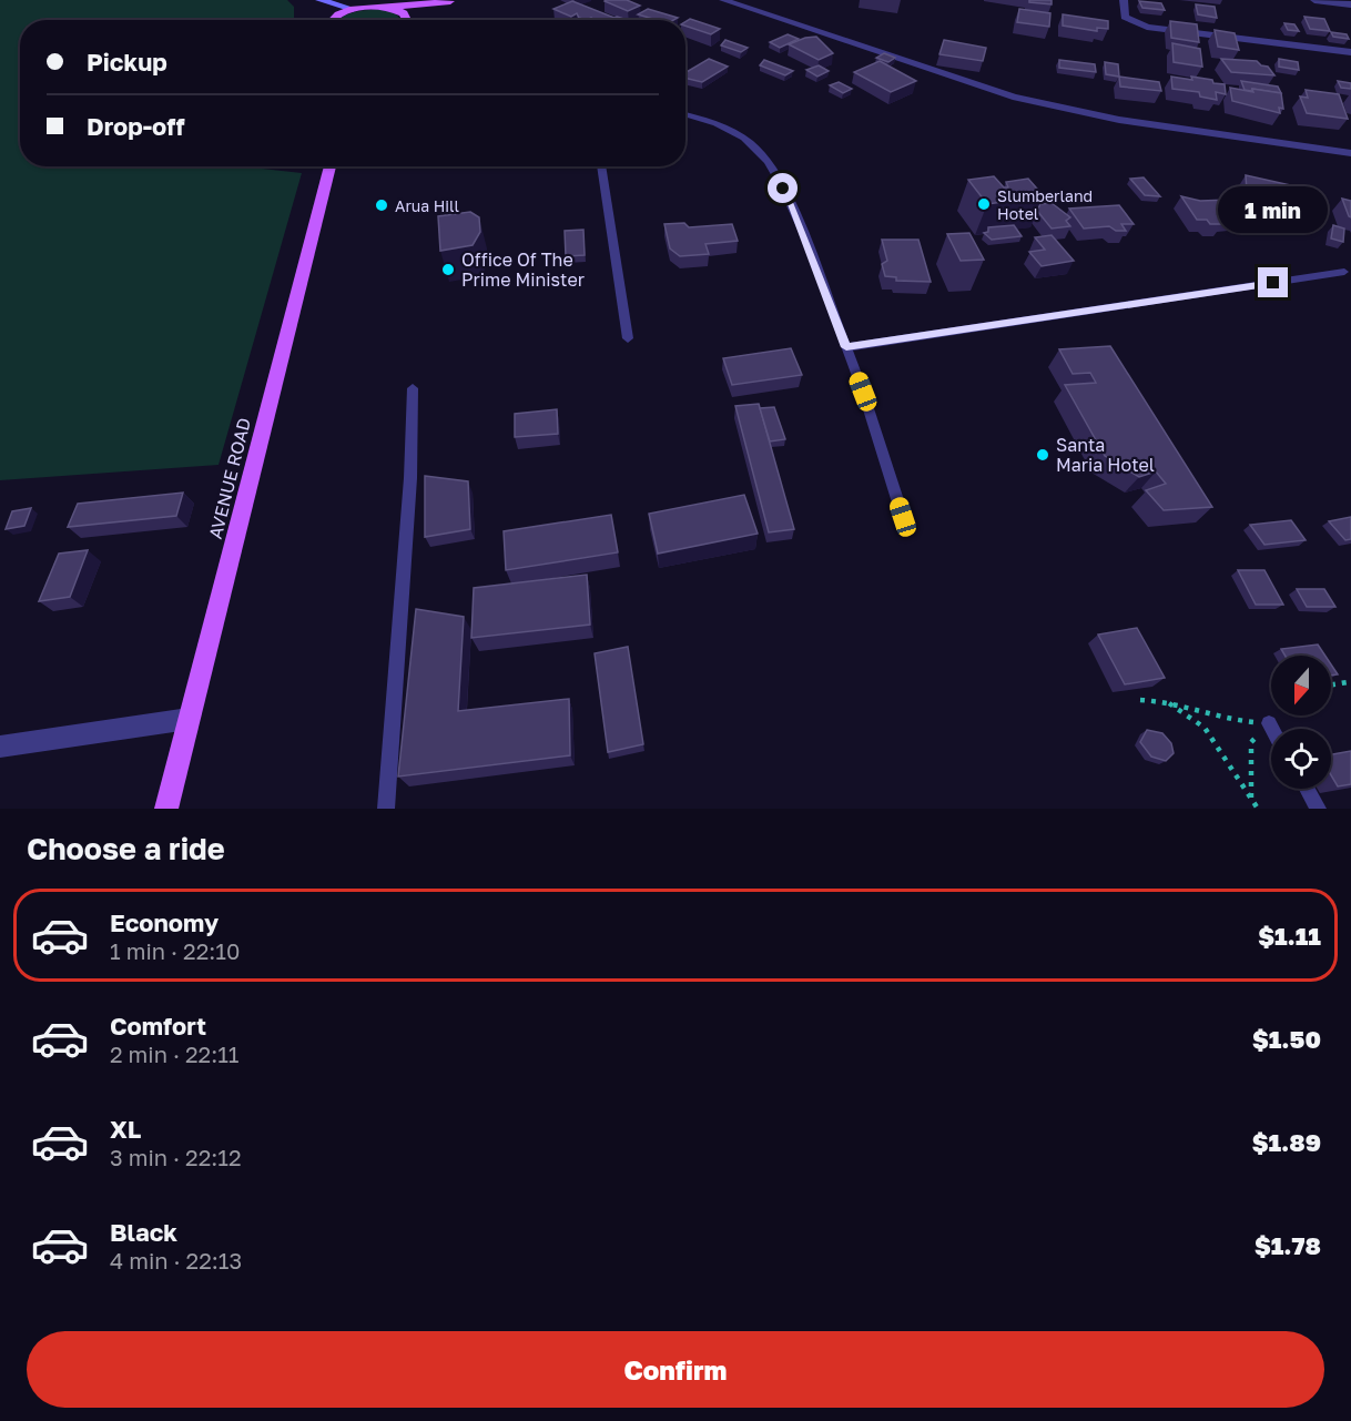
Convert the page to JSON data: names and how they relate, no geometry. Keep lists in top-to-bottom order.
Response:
{
  "streets": {
    "main road": ["AVENUE ROAD"]
  },
  "places": [
    "Slumberland Hotel",
    "Arua Hill",
    "Office Of The Prime Minister",
    "Santa Maria Hotel"
  ],
  "north": "bottom",
  "page": {
    "banner": ["Pickup", "Drop-off"],
    "bubble": "1 min",
    "heading": "Choose a ride",
    "list": [
      {
        "name": "Economy",
        "note": "1 min · 22:10",
        "value": "$1.11"
      },
      {
        "name": "Comfort",
        "note": "2 min · 22:11",
        "value": "$1.50"
      },
      {
        "name": "XL",
        "note": "3 min · 22:12",
        "value": "$1.89"
      },
      {
        "name": "Black",
        "note": "4 min · 22:13",
        "value": "$1.78"
      }
    ],
    "buttons": "Confirm"
  }
}
